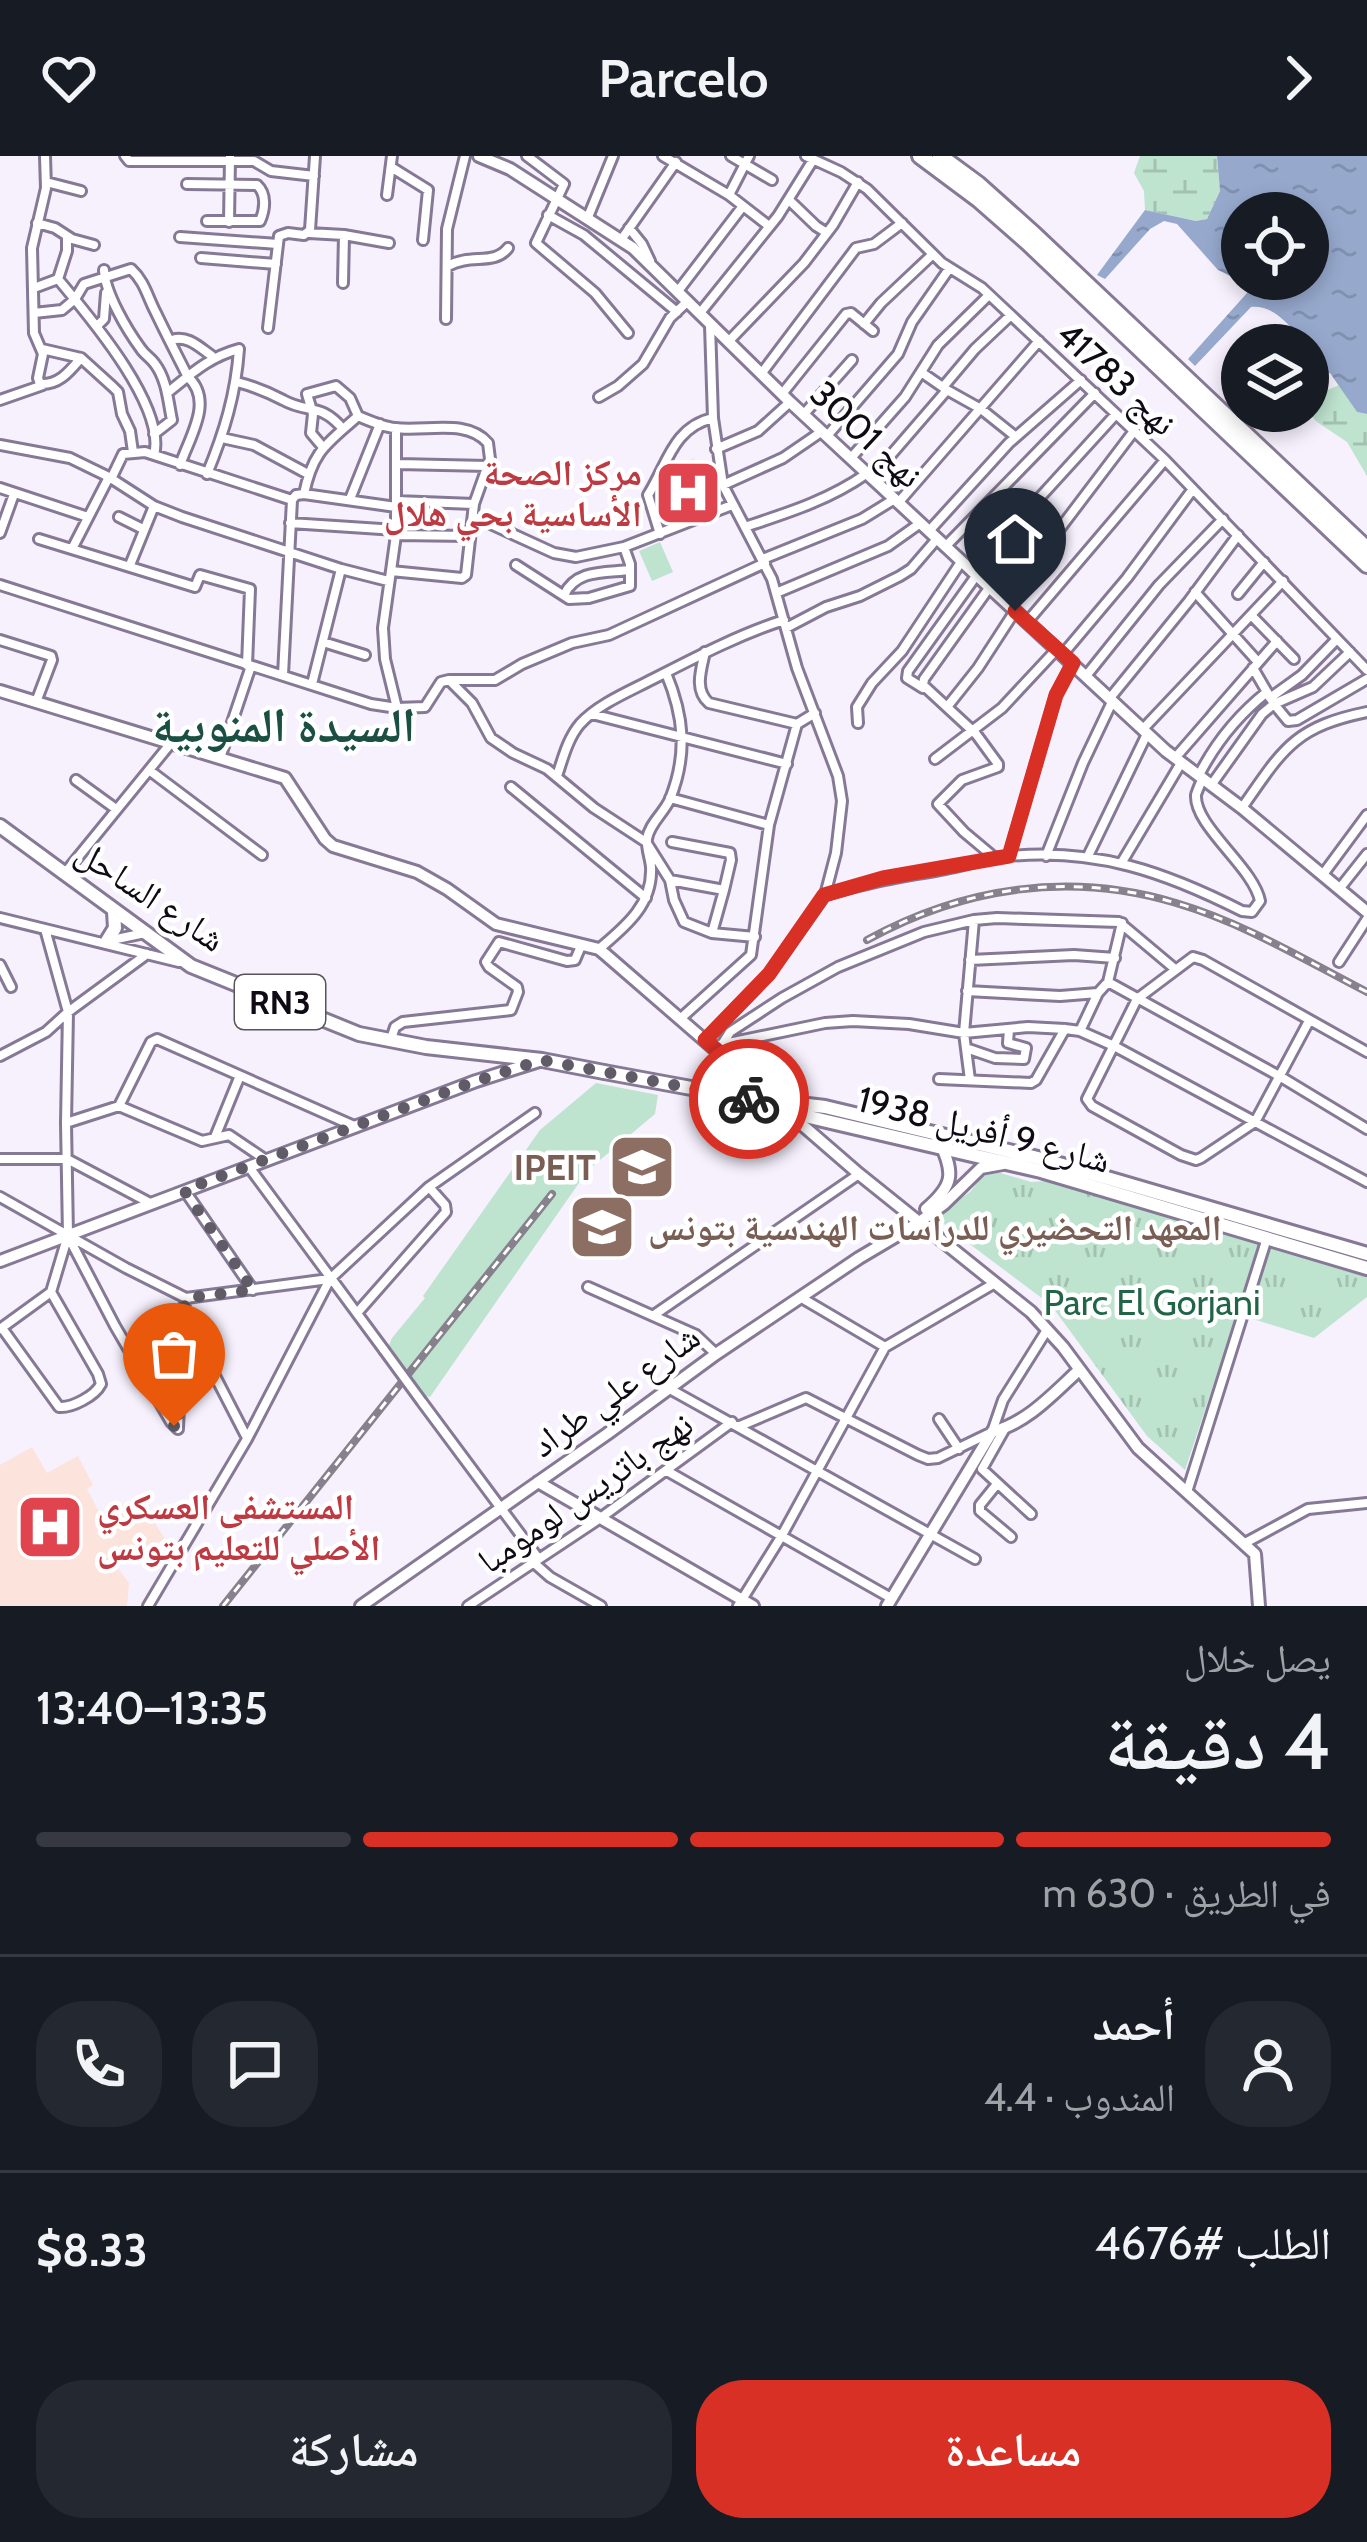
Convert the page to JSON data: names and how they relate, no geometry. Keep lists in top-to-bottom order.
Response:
{
  "streets": {
    "main road": ["شارع الساحل", "RN3", "شارع 9 أفريل 1938"],
    "street": [
      "نهج 41783",
      "نهج 3001",
      "شارع علي طراد",
      "نهج باتريس لومومبا"
    ]
  },
  "crossings": [
    ["شارع الساحل", "شارع 9 أفريل 1938"],
    ["شارع 9 أفريل 1938", "شارع علي طراد"]
  ],
  "districts": ["السيدة المنوبية"],
  "parks": ["Parc El Gorjani"],
  "places": {
    "hospital": ["مركز الصحة الأساسية بحي هلال", "المستشفى العسكري الأصلي للتعليم بتونس"],
    "school or university": ["IPEIT", "المعهد التحضيري للدراسات الهندسية بتونس"]
  },
  "page": {
    "header": "Parcelo",
    "heading": ["4 دقيقة", "يصل خلال", "13:35–13:40"],
    "panel": [
      "أحمد",
      "المندوب · 4.4",
      "الطلب #4676",
      "$8.33"
    ],
    "bar": "في الطريق · 630 m",
    "buttons": ["مساعدة", "مشاركة"]
  }
}
